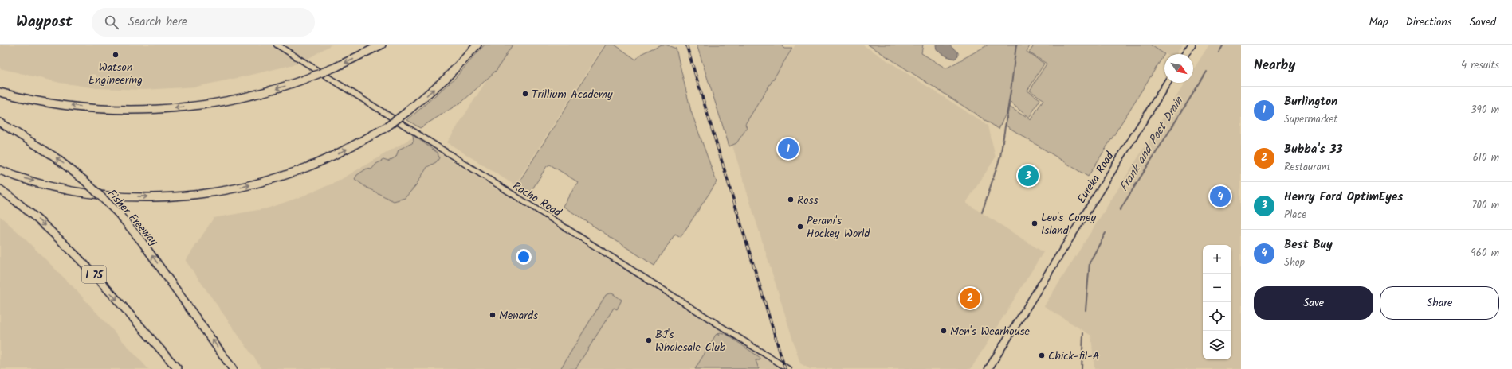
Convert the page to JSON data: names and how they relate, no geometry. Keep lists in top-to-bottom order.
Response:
{
  "streets": {
    "highway": ["Fisher Freeway", "I 75"],
    "main road": ["Eureka Road"],
    "street": ["Racho Road"]
  },
  "water": ["Frank and Poet Drain"],
  "places": [
    "Watson Engineering",
    "Trillium Academy",
    "Ross",
    "Leo's Coney Island",
    "Perani's Hockey World",
    "Menards",
    "Men's Wearhouse",
    "BJ's Wholesale Club",
    "Chick-fil-A"
  ],
  "north": "bottom right",
  "page": {
    "header": "Waypost",
    "search": "Search here",
    "nav": ["Map", "Directions", "Saved"],
    "heading": ["Nearby", "4 results"],
    "list": [
      {
        "mark": "1",
        "name": "Burlington",
        "note": "Supermarket",
        "value": "390 m"
      },
      {
        "mark": "2",
        "name": "Bubba's 33",
        "note": "Restaurant",
        "value": "610 m"
      },
      {
        "mark": "3",
        "name": "Henry Ford OptimEyes",
        "note": "Place",
        "value": "700 m"
      },
      {
        "mark": "4",
        "name": "Best Buy",
        "note": "Shop",
        "value": "960 m"
      }
    ],
    "pins": [
      "1",
      "3",
      "4",
      "2"
    ],
    "map_buttons": ["+", "−"],
    "buttons": ["Save", "Share"]
  }
}
